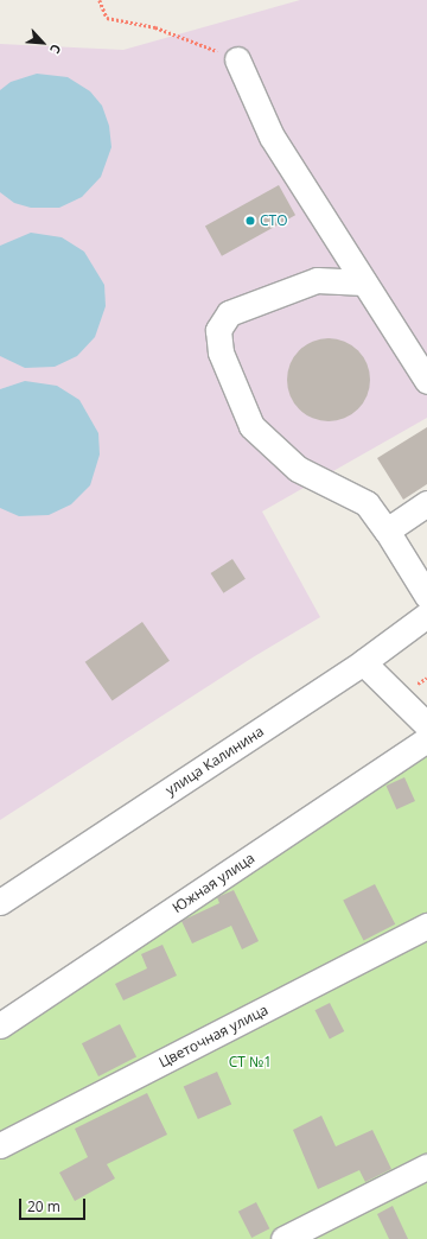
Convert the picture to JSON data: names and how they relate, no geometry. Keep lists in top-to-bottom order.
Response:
{
  "streets": {
    "street": ["улица Калинина", "Южная улица", "Цветочная улица"]
  },
  "parks": ["СТ №1"],
  "places": ["СТО"],
  "scale_bar": "20 m",
  "north": "bottom right"
}
